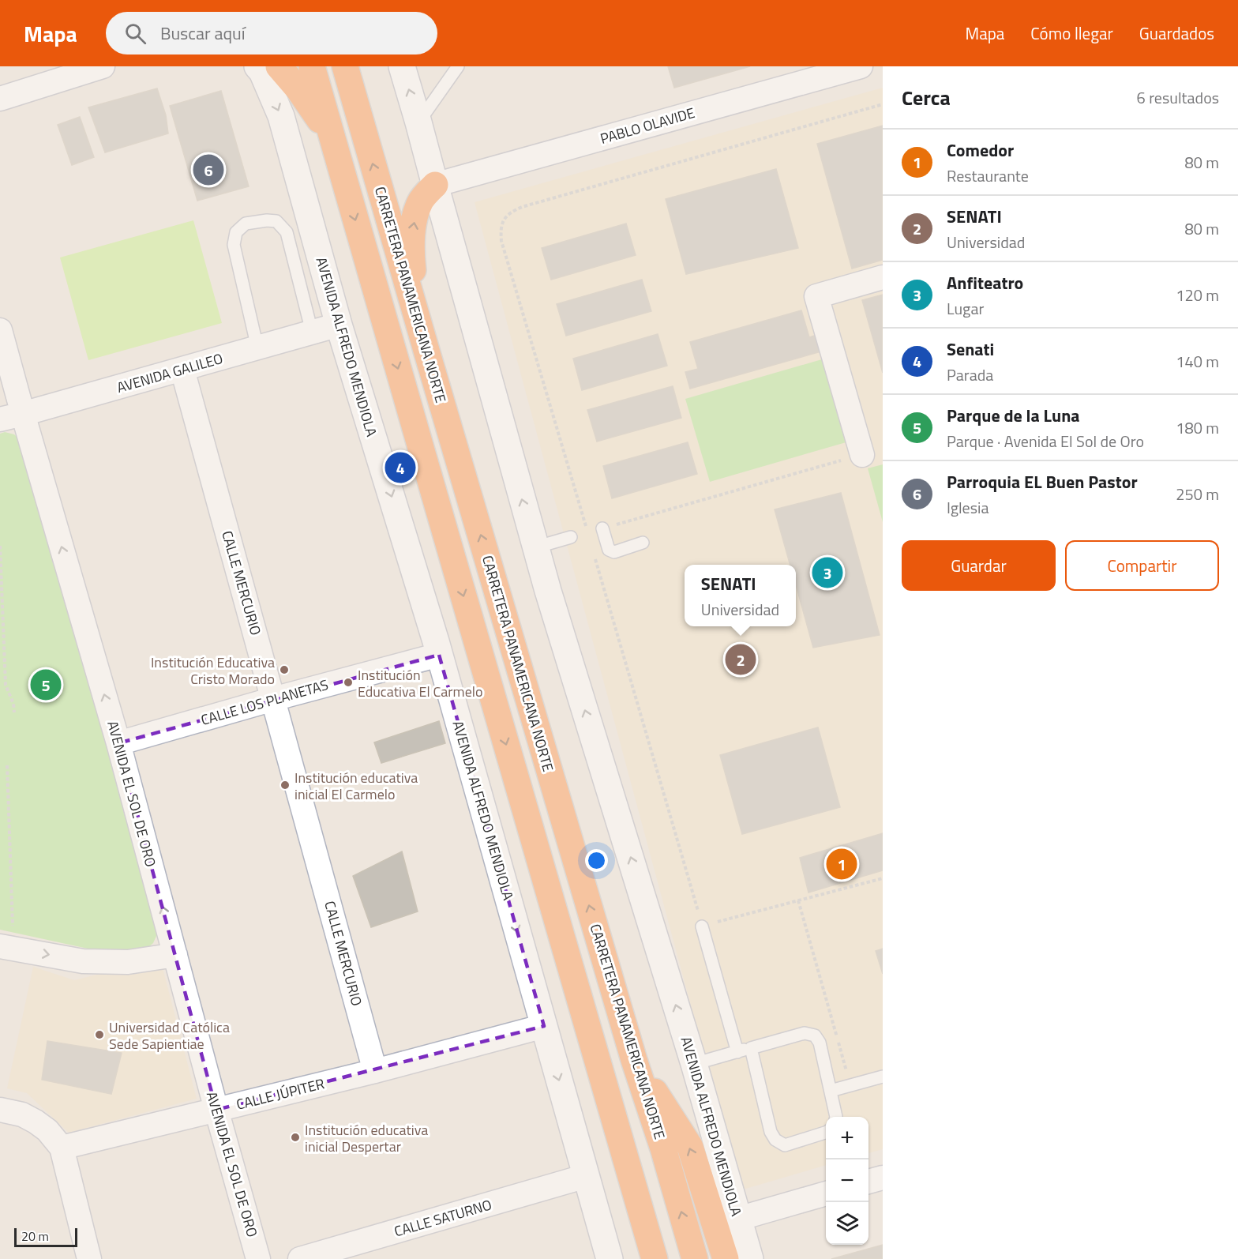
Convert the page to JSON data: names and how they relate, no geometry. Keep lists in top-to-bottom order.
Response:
{
  "streets": {
    "highway": ["CARRETERA PANAMERICANA NORTE"],
    "main road": ["AVENIDA ALFREDO MENDIOLA"],
    "street": [
      "PABLO OLAVIDE",
      "AVENIDA GALILEO",
      "CALLE MERCURIO",
      "CALLE LOS PLANETAS",
      "AVENIDA EL SOL DE ORO",
      "CALLE JÚPITER",
      "CALLE SATURNO"
    ]
  },
  "crossings": [
    ["PABLO OLAVIDE", "AVENIDA ALFREDO MENDIOLA"],
    ["AVENIDA ALFREDO MENDIOLA", "AVENIDA GALILEO"],
    ["AVENIDA ALFREDO MENDIOLA", "CALLE LOS PLANETAS"],
    ["AVENIDA ALFREDO MENDIOLA", "CALLE JÚPITER"],
    ["AVENIDA ALFREDO MENDIOLA", "CALLE SATURNO"],
    ["AVENIDA GALILEO", "CALLE MERCURIO"],
    ["AVENIDA GALILEO", "AVENIDA EL SOL DE ORO"],
    ["CALLE MERCURIO", "CALLE LOS PLANETAS"],
    ["CALLE MERCURIO", "CALLE JÚPITER"],
    ["CALLE LOS PLANETAS", "AVENIDA EL SOL DE ORO"],
    ["AVENIDA EL SOL DE ORO", "CALLE JÚPITER"]
  ],
  "one_way": ["AVENIDA EL SOL DE ORO"],
  "places": [
    "Institución Educativa Cristo Morado",
    "Institución Educativa El Carmelo",
    "Institución educativa inicial El Carmelo",
    "Universidad Católica Sede Sapientiae",
    "Institución educativa inicial Despertar"
  ],
  "scale_bar": "20 m",
  "page": {
    "header": "Mapa",
    "search": "Buscar aquí",
    "nav": ["Mapa", "Cómo llegar", "Guardados"],
    "heading": ["Cerca", "6 resultados"],
    "list": [
      {
        "mark": "1",
        "name": "Comedor",
        "note": "Restaurante",
        "value": "80 m"
      },
      {
        "mark": "2",
        "name": "SENATI",
        "note": "Universidad",
        "value": "80 m"
      },
      {
        "mark": "3",
        "name": "Anfiteatro",
        "note": "Lugar",
        "value": "120 m"
      },
      {
        "mark": "4",
        "name": "Senati",
        "note": "Parada",
        "value": "140 m"
      },
      {
        "mark": "5",
        "name": "Parque de la Luna",
        "note": "Parque · Avenida El Sol de Oro",
        "value": "180 m"
      },
      {
        "mark": "6",
        "name": "Parroquia EL Buen Pastor",
        "note": "Iglesia",
        "value": "250 m"
      }
    ],
    "pins": [
      "6",
      "4",
      "3",
      "2",
      "5",
      "1"
    ],
    "buttons": ["Guardar", "Compartir"],
    "popup": ["SENATI", "Universidad"],
    "map_buttons": ["+", "−"],
    "scale": "20 m"
  }
}
